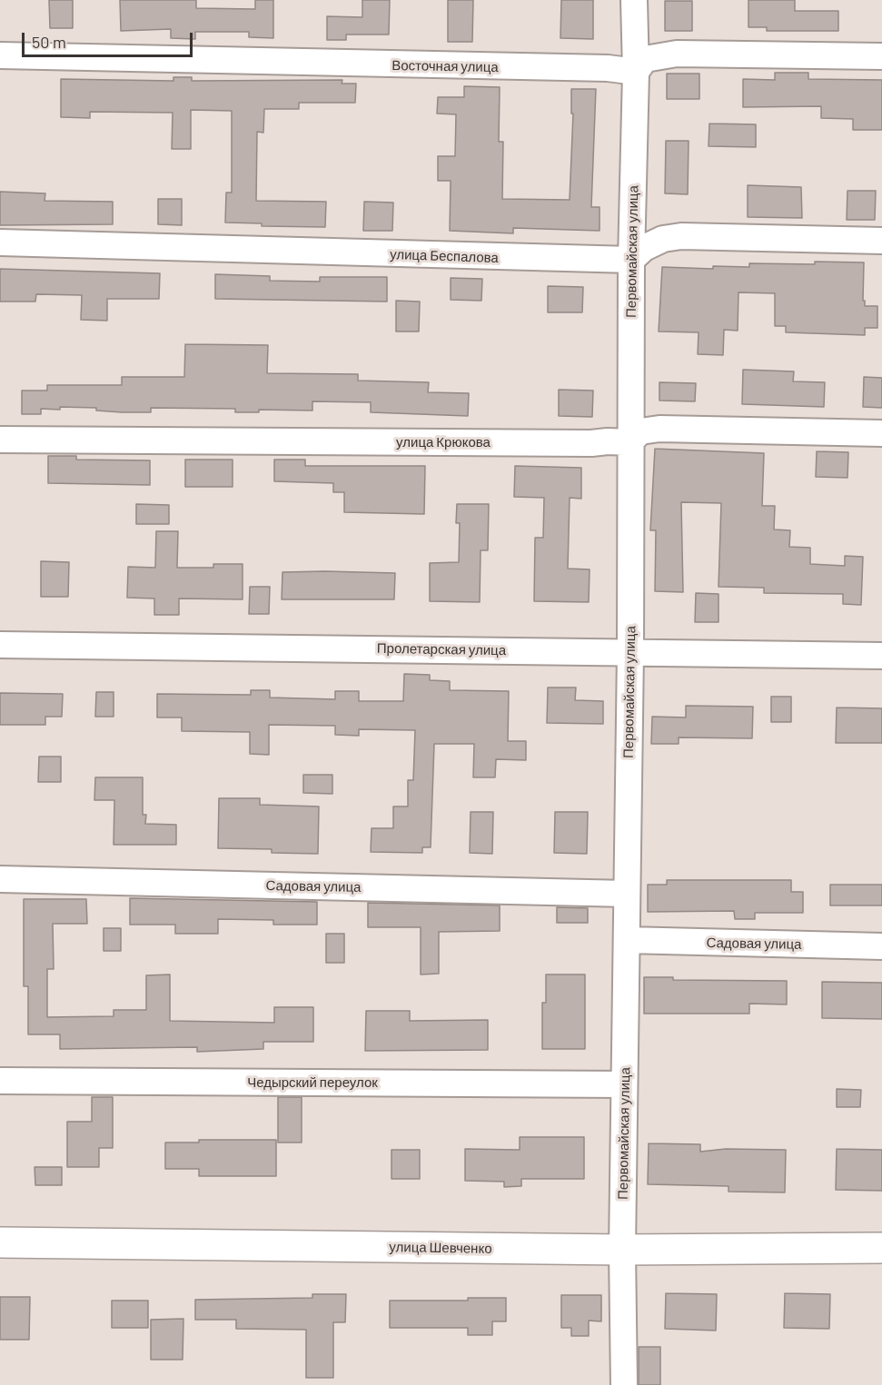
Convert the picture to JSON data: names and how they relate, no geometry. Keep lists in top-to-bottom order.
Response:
{
  "streets": {
    "street": [
      "Восточная улица",
      "Первомайская улица",
      "улица Беспалова",
      "улица Крюкова",
      "Пролетарская улица",
      "Садовая улица",
      "Чедырский переулок",
      "улица Шевченко"
    ]
  },
  "crossings": [
    ["Восточная улица", "Первомайская улица"],
    ["Первомайская улица", "улица Беспалова"],
    ["Первомайская улица", "улица Крюкова"],
    ["Первомайская улица", "Пролетарская улица"],
    ["Первомайская улица", "Садовая улица"],
    ["Первомайская улица", "Чедырский переулок"],
    ["Первомайская улица", "улица Шевченко"]
  ],
  "scale_bar": "50 m"
}
